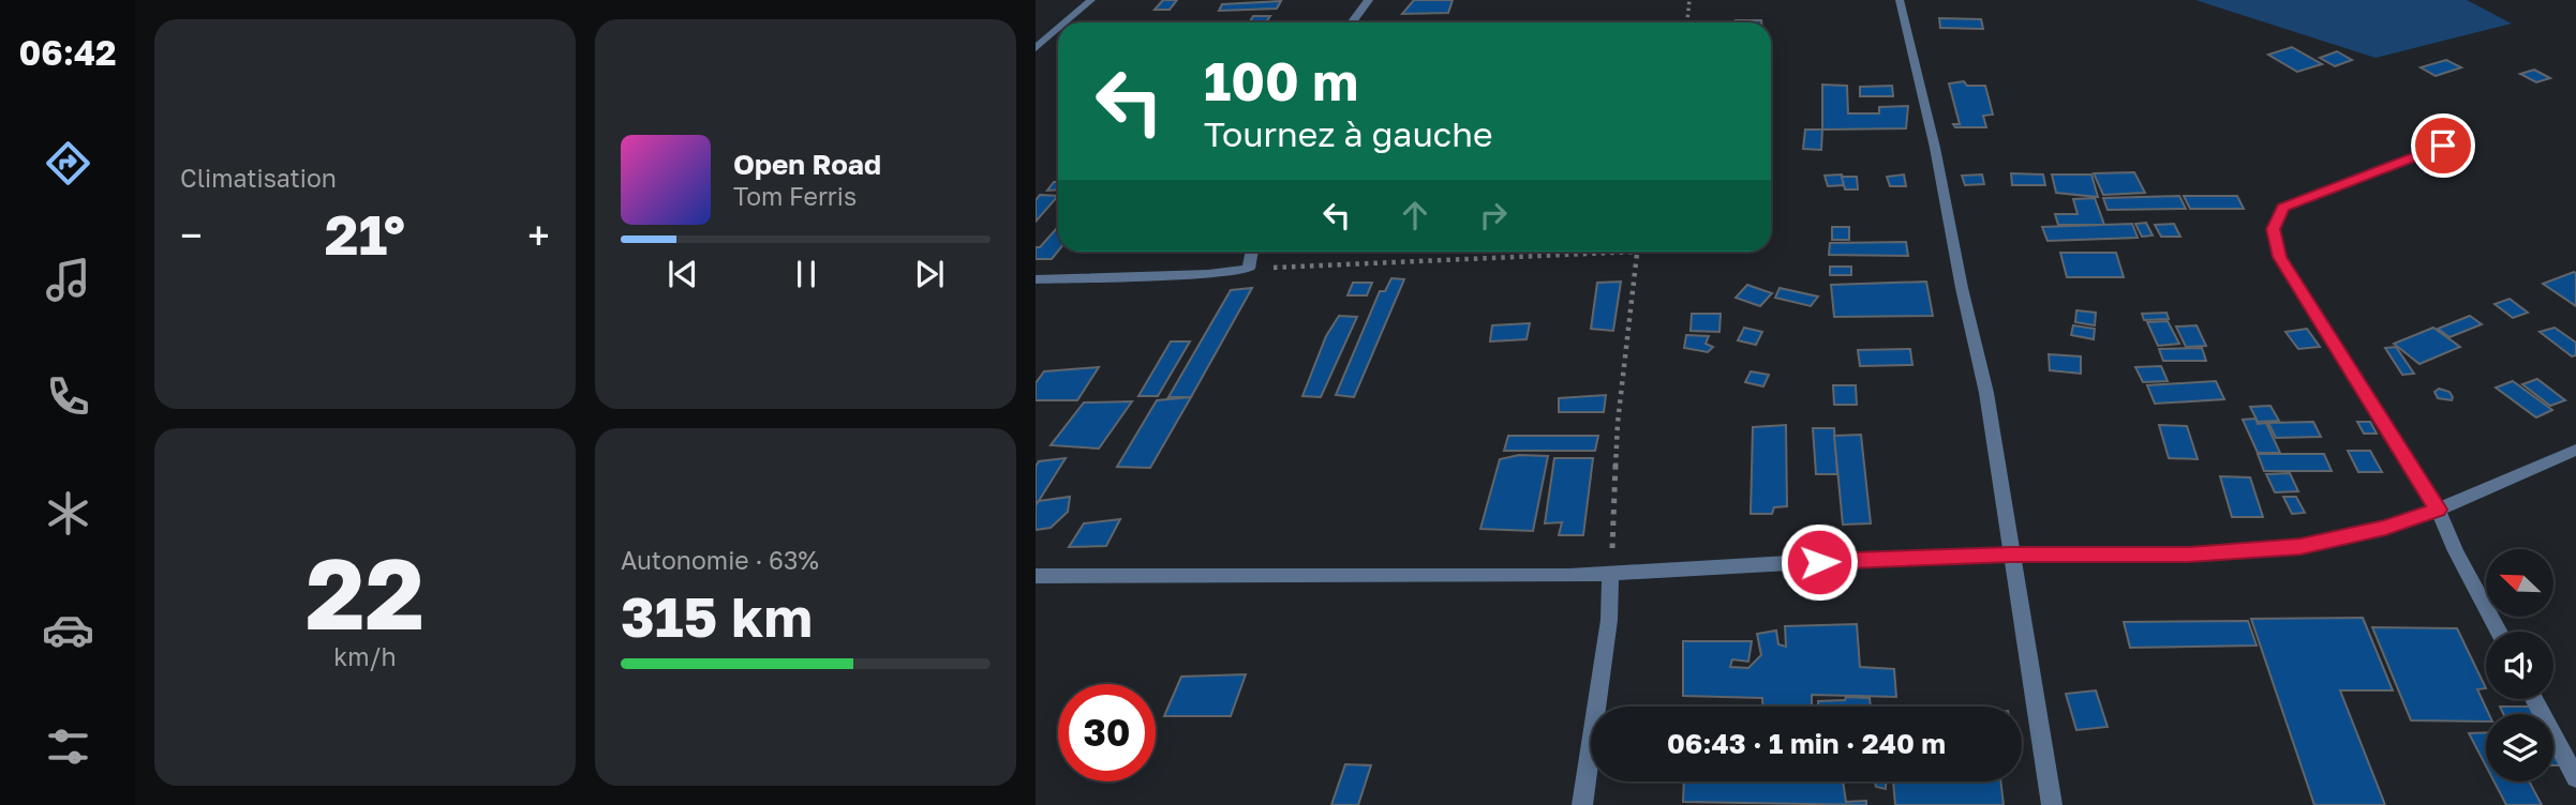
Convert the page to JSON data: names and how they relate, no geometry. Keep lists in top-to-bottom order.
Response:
{
  "north": "top left",
  "page": {
    "tabs": "06:42",
    "tile": [
      "Climatisation",
      ["22", "km/h"],
      ["Autonomie · 63%", "315 km"]
    ],
    "turn": ["100 m", "Tournez à gauche"],
    "song": ["Open Road", "Tom Ferris"],
    "heat": ["−", "21°", "+"],
    "limit": "30",
    "trip": "06:43 · 1 min · 240 m"
  }
}
